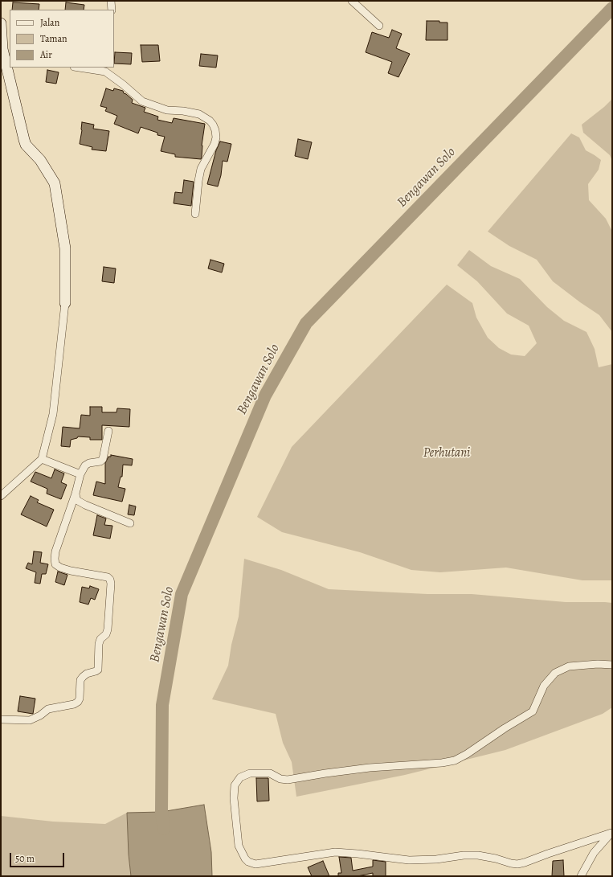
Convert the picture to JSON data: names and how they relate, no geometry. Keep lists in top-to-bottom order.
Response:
{
  "water": ["Bengawan Solo"],
  "parks": ["Perhutani"],
  "legend": ["Jalan", "Taman", "Air"],
  "scale_bar": "50 m"
}
